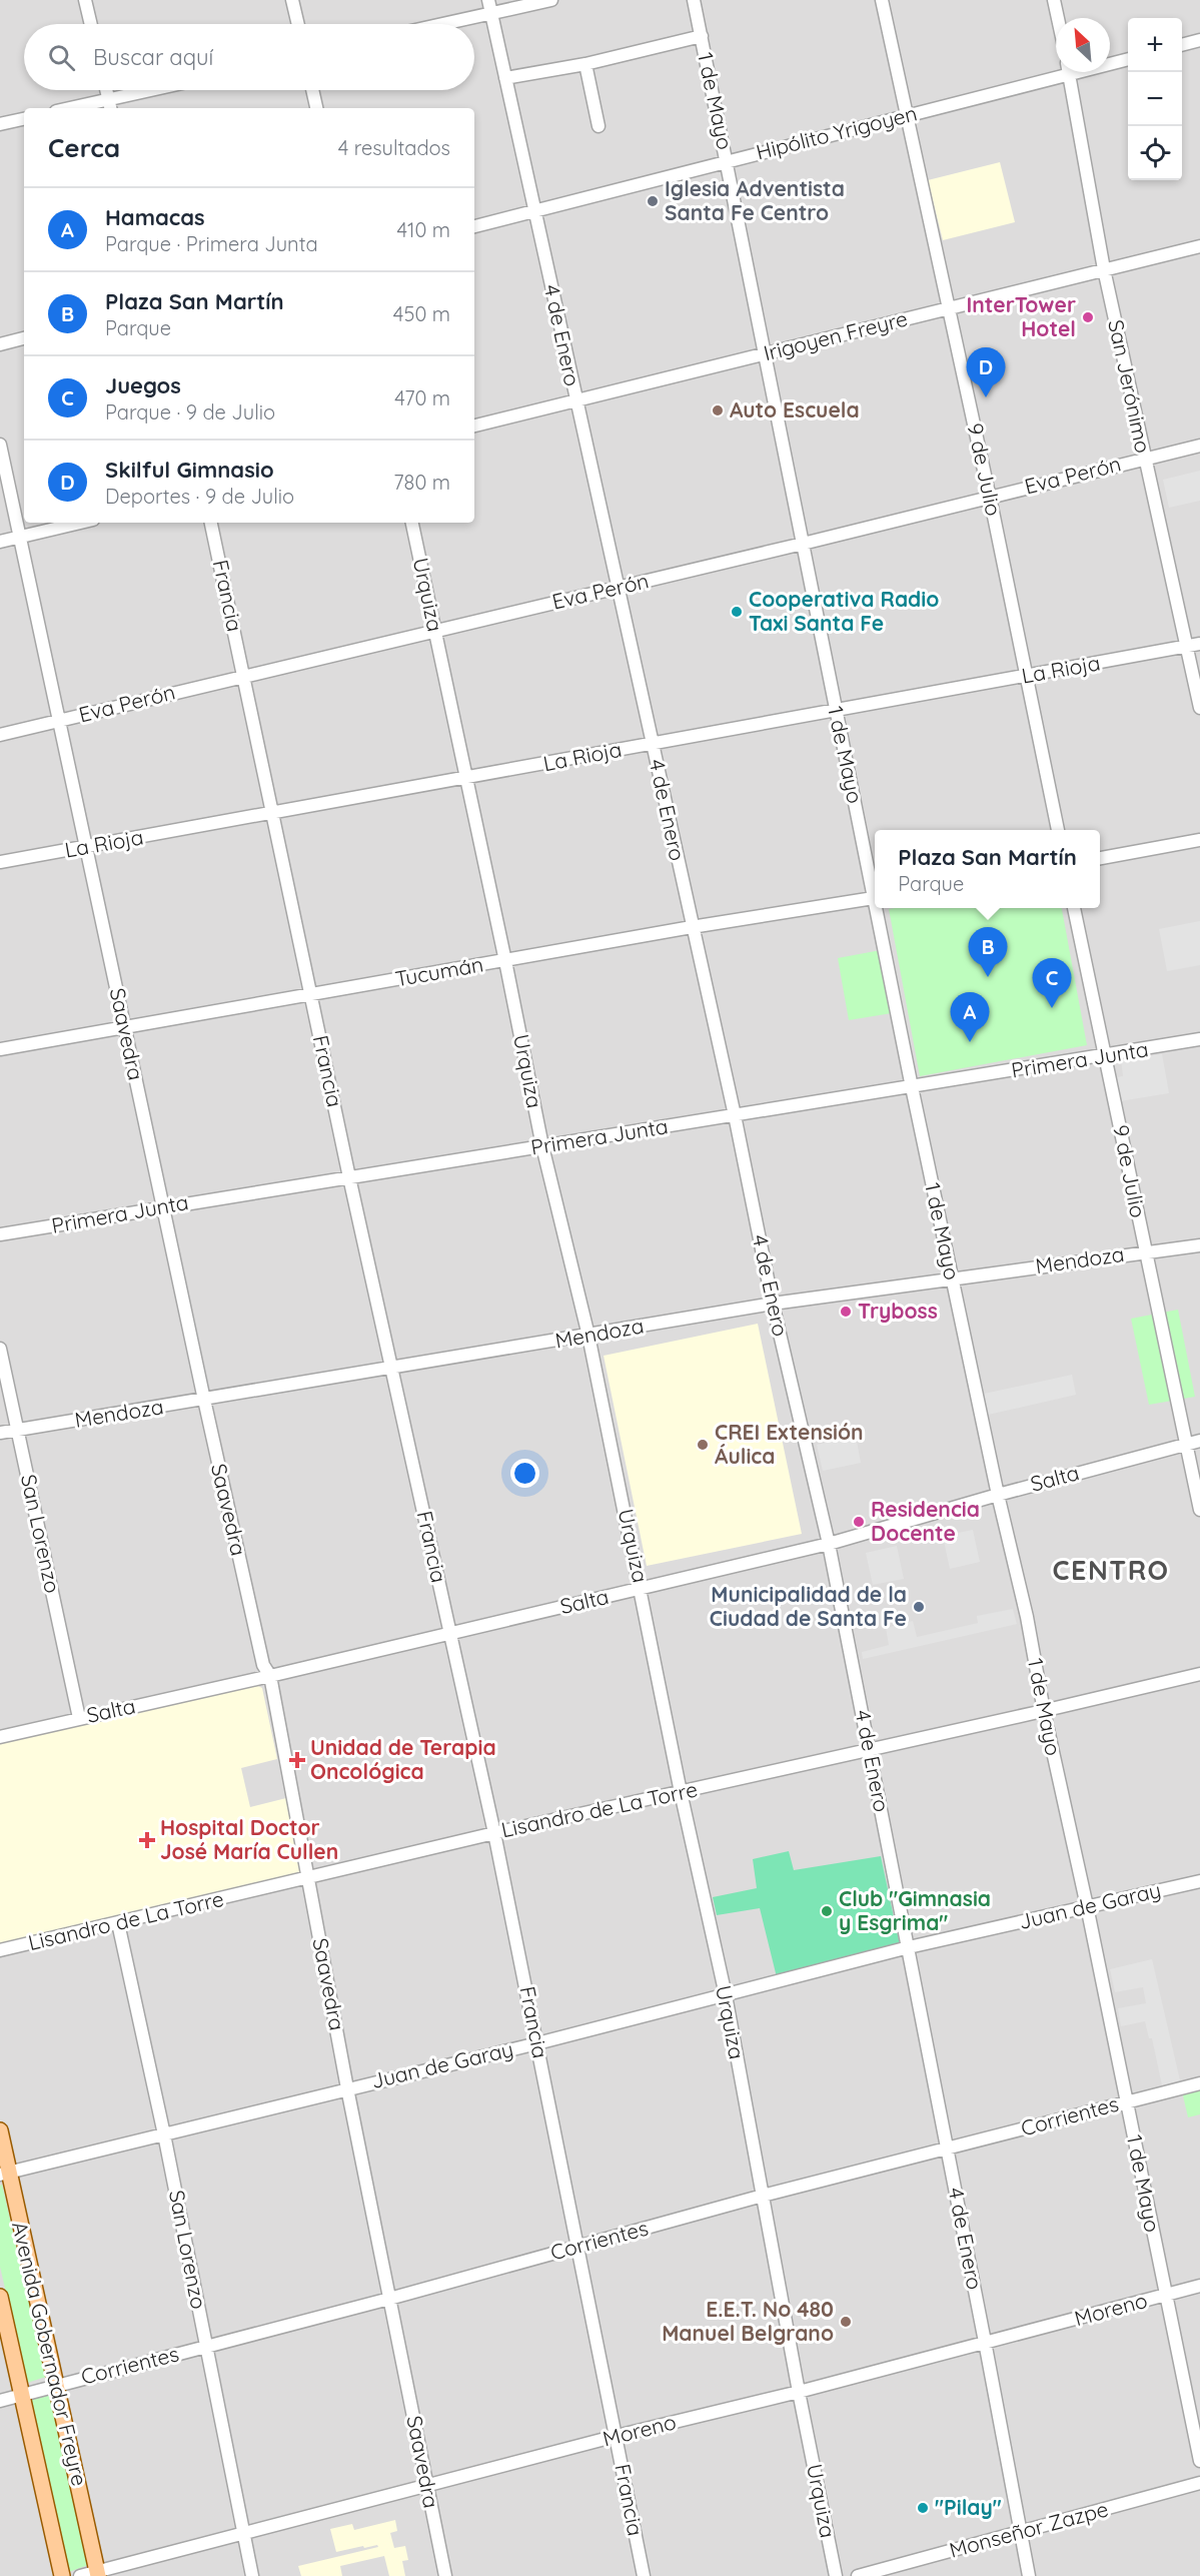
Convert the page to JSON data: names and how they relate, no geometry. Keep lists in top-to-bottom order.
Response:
{
  "streets": {
    "main road": ["Avenida Gobernador Freyre"],
    "street": [
      "1 de Mayo",
      "Hipólito Yrigoyen",
      "4 de Enero",
      "Irigoyen Freyre",
      "San Jerónimo",
      "9 de Julio",
      "Eva Perón",
      "Urquiza",
      "Francia",
      "La Rioja",
      "Tucumán",
      "Saavedra",
      "Primera Junta",
      "Mendoza",
      "Salta",
      "San Lorenzo",
      "Lisandro de La Torre",
      "Juan de Garay",
      "Corrientes",
      "Moreno",
      "Monseñor Zazpe"
    ]
  },
  "crossings": [
    ["1 de Mayo", "Hipólito Yrigoyen"],
    ["1 de Mayo", "Irigoyen Freyre"],
    ["1 de Mayo", "Eva Perón"],
    ["1 de Mayo", "La Rioja"],
    ["1 de Mayo", "Primera Junta"],
    ["1 de Mayo", "Mendoza"],
    ["1 de Mayo", "Salta"],
    ["1 de Mayo", "Lisandro de La Torre"],
    ["1 de Mayo", "Juan de Garay"],
    ["1 de Mayo", "Corrientes"],
    ["1 de Mayo", "Moreno"],
    ["Hipólito Yrigoyen", "4 de Enero"],
    ["Hipólito Yrigoyen", "9 de Julio"],
    ["4 de Enero", "Irigoyen Freyre"],
    ["4 de Enero", "Eva Perón"],
    ["4 de Enero", "La Rioja"],
    ["4 de Enero", "Tucumán"],
    ["4 de Enero", "Primera Junta"],
    ["4 de Enero", "Mendoza"],
    ["4 de Enero", "Salta"],
    ["4 de Enero", "Lisandro de La Torre"],
    ["4 de Enero", "Juan de Garay"],
    ["4 de Enero", "Corrientes"],
    ["4 de Enero", "Moreno"],
    ["4 de Enero", "Monseñor Zazpe"],
    ["Irigoyen Freyre", "San Jerónimo"],
    ["Irigoyen Freyre", "9 de Julio"],
    ["San Jerónimo", "Eva Perón"],
    ["San Jerónimo", "La Rioja"],
    ["9 de Julio", "Eva Perón"],
    ["9 de Julio", "La Rioja"],
    ["9 de Julio", "Primera Junta"],
    ["9 de Julio", "Mendoza"],
    ["9 de Julio", "Salta"],
    ["Eva Perón", "Urquiza"],
    ["Eva Perón", "Francia"],
    ["Eva Perón", "Saavedra"],
    ["Urquiza", "La Rioja"],
    ["Urquiza", "Tucumán"],
    ["Urquiza", "Primera Junta"],
    ["Urquiza", "Mendoza"],
    ["Urquiza", "Salta"],
    ["Urquiza", "Lisandro de La Torre"],
    ["Urquiza", "Juan de Garay"],
    ["Urquiza", "Corrientes"],
    ["Urquiza", "Moreno"],
    ["Francia", "La Rioja"],
    ["Francia", "Tucumán"],
    ["Francia", "Primera Junta"],
    ["Francia", "Mendoza"],
    ["Francia", "Salta"],
    ["Francia", "Lisandro de La Torre"],
    ["Francia", "Juan de Garay"],
    ["Francia", "Corrientes"],
    ["Francia", "Moreno"],
    ["La Rioja", "Saavedra"],
    ["Tucumán", "Saavedra"],
    ["Saavedra", "Primera Junta"],
    ["Saavedra", "Mendoza"],
    ["Saavedra", "Salta"],
    ["Saavedra", "Lisandro de La Torre"],
    ["Saavedra", "Juan de Garay"],
    ["Saavedra", "Corrientes"],
    ["Saavedra", "Moreno"],
    ["Mendoza", "San Lorenzo"],
    ["Salta", "San Lorenzo"],
    ["San Lorenzo", "Lisandro de La Torre"],
    ["San Lorenzo", "Juan de Garay"],
    ["San Lorenzo", "Corrientes"],
    ["San Lorenzo", "Moreno"],
    ["Juan de Garay", "Avenida Gobernador Freyre"],
    ["Corrientes", "Avenida Gobernador Freyre"],
    ["Moreno", "Avenida Gobernador Freyre"]
  ],
  "districts": ["CENTRO"],
  "places": {
    "other": [
      "Iglesia Adventista Santa Fe Centro",
      "InterTower Hotel",
      "Auto Escuela",
      "Cooperativa Radio Taxi Santa Fe",
      "Tryboss",
      "CREI Extensión Áulica",
      "Residencia Docente",
      "Municipalidad de la Ciudad de Santa Fe",
      "Club \"Gimnasia y Esgrima\"",
      "E.E.T. No 480 Manuel Belgrano",
      "\"Pilay\""
    ],
    "health": ["Unidad de Terapia Oncológica", "Hospital Doctor José María Cullen"]
  },
  "north": "top left",
  "page": {
    "map_buttons": ["+", "−"],
    "search": "Buscar aquí",
    "heading": ["Cerca", "4 resultados"],
    "list": [
      {
        "mark": "A",
        "name": "Hamacas",
        "note": "Parque · Primera Junta",
        "value": "410 m"
      },
      {
        "mark": "B",
        "name": "Plaza San Martín",
        "note": "Parque",
        "value": "450 m"
      },
      {
        "mark": "C",
        "name": "Juegos",
        "note": "Parque · 9 de Julio",
        "value": "470 m"
      },
      {
        "mark": "D",
        "name": "Skilful Gimnasio",
        "note": "Deportes · 9 de Julio",
        "value": "780 m"
      }
    ],
    "pins": [
      "D",
      "B",
      "C",
      "A"
    ],
    "popup": ["Plaza San Martín", "Parque"]
  }
}
